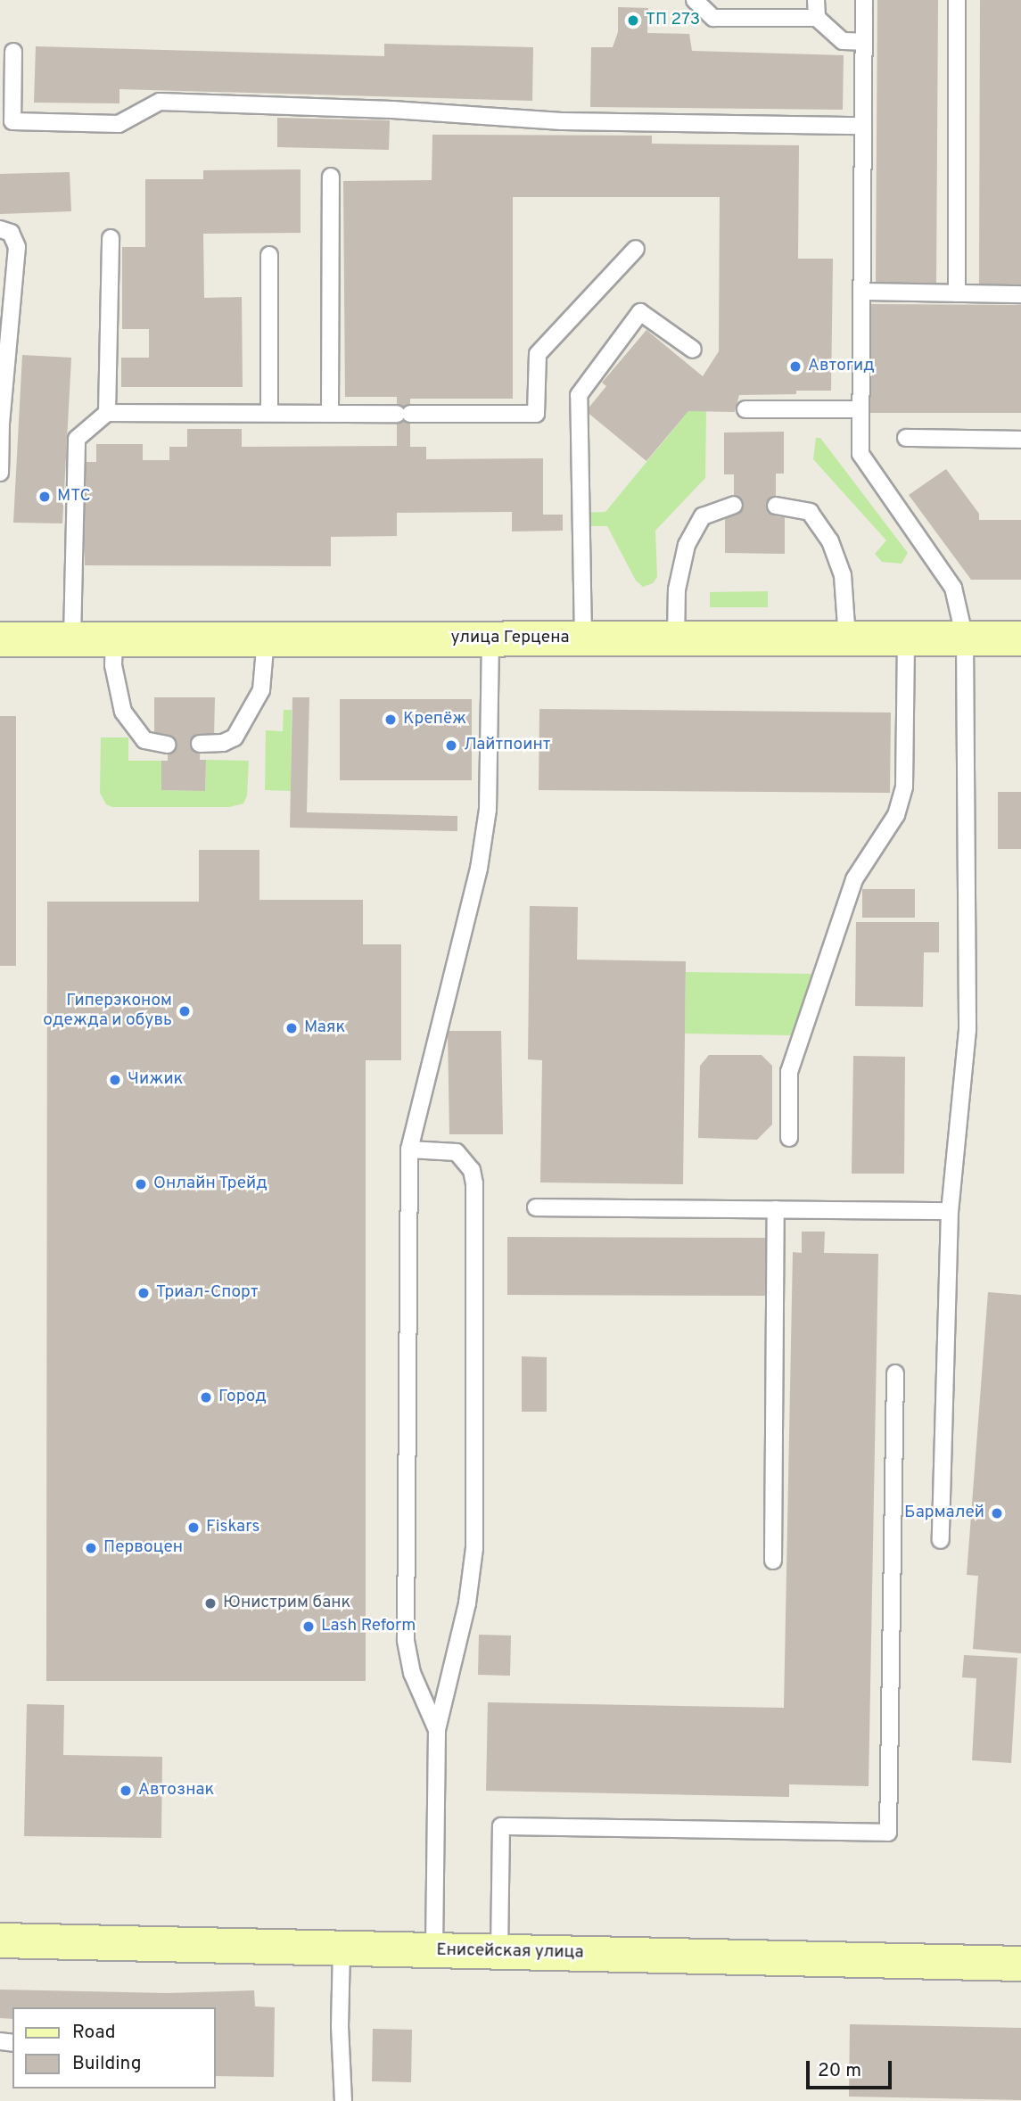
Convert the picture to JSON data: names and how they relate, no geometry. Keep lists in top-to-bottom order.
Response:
{
  "streets": {
    "street": ["улица Герцена", "Енисейская улица"]
  },
  "places": [
    "ТП 273",
    "Автогид",
    "МТС",
    "Крепёж",
    "Лайтпоинт",
    "Гиперэконом одежда и обувь",
    "Маяк",
    "Чижик",
    "Онлайн Трейд",
    "Триал-Спорт",
    "Город",
    "Бармалей",
    "Fiskars",
    "Первоцен",
    "Юнистрим банк",
    "Lash Reform",
    "Автознак"
  ],
  "legend": ["Road", "Building"],
  "scale_bar": "20 m"
}
